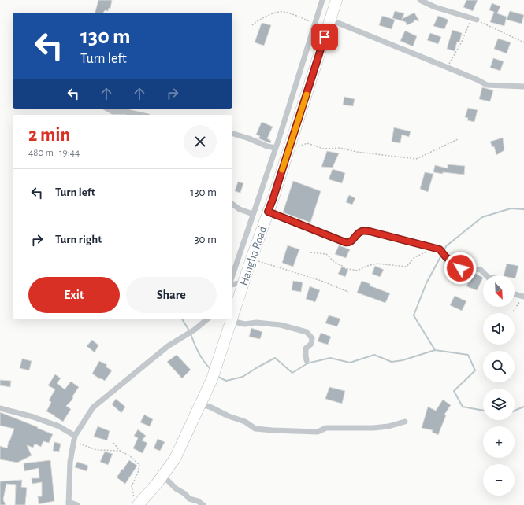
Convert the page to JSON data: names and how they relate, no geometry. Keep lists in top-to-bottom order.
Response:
{
  "streets": {
    "highway": ["Hangha Road"]
  },
  "north": "bottom right",
  "page": {
    "turn": ["130 m", "Turn left"],
    "heading": ["2 min", "480 m · 19:44"],
    "list": [
      {
        "name": "Turn left",
        "value": "130 m"
      },
      {
        "name": "Turn right",
        "value": "30 m"
      }
    ],
    "buttons": ["Exit", "Share"],
    "map_buttons": ["+", "−"]
  }
}
